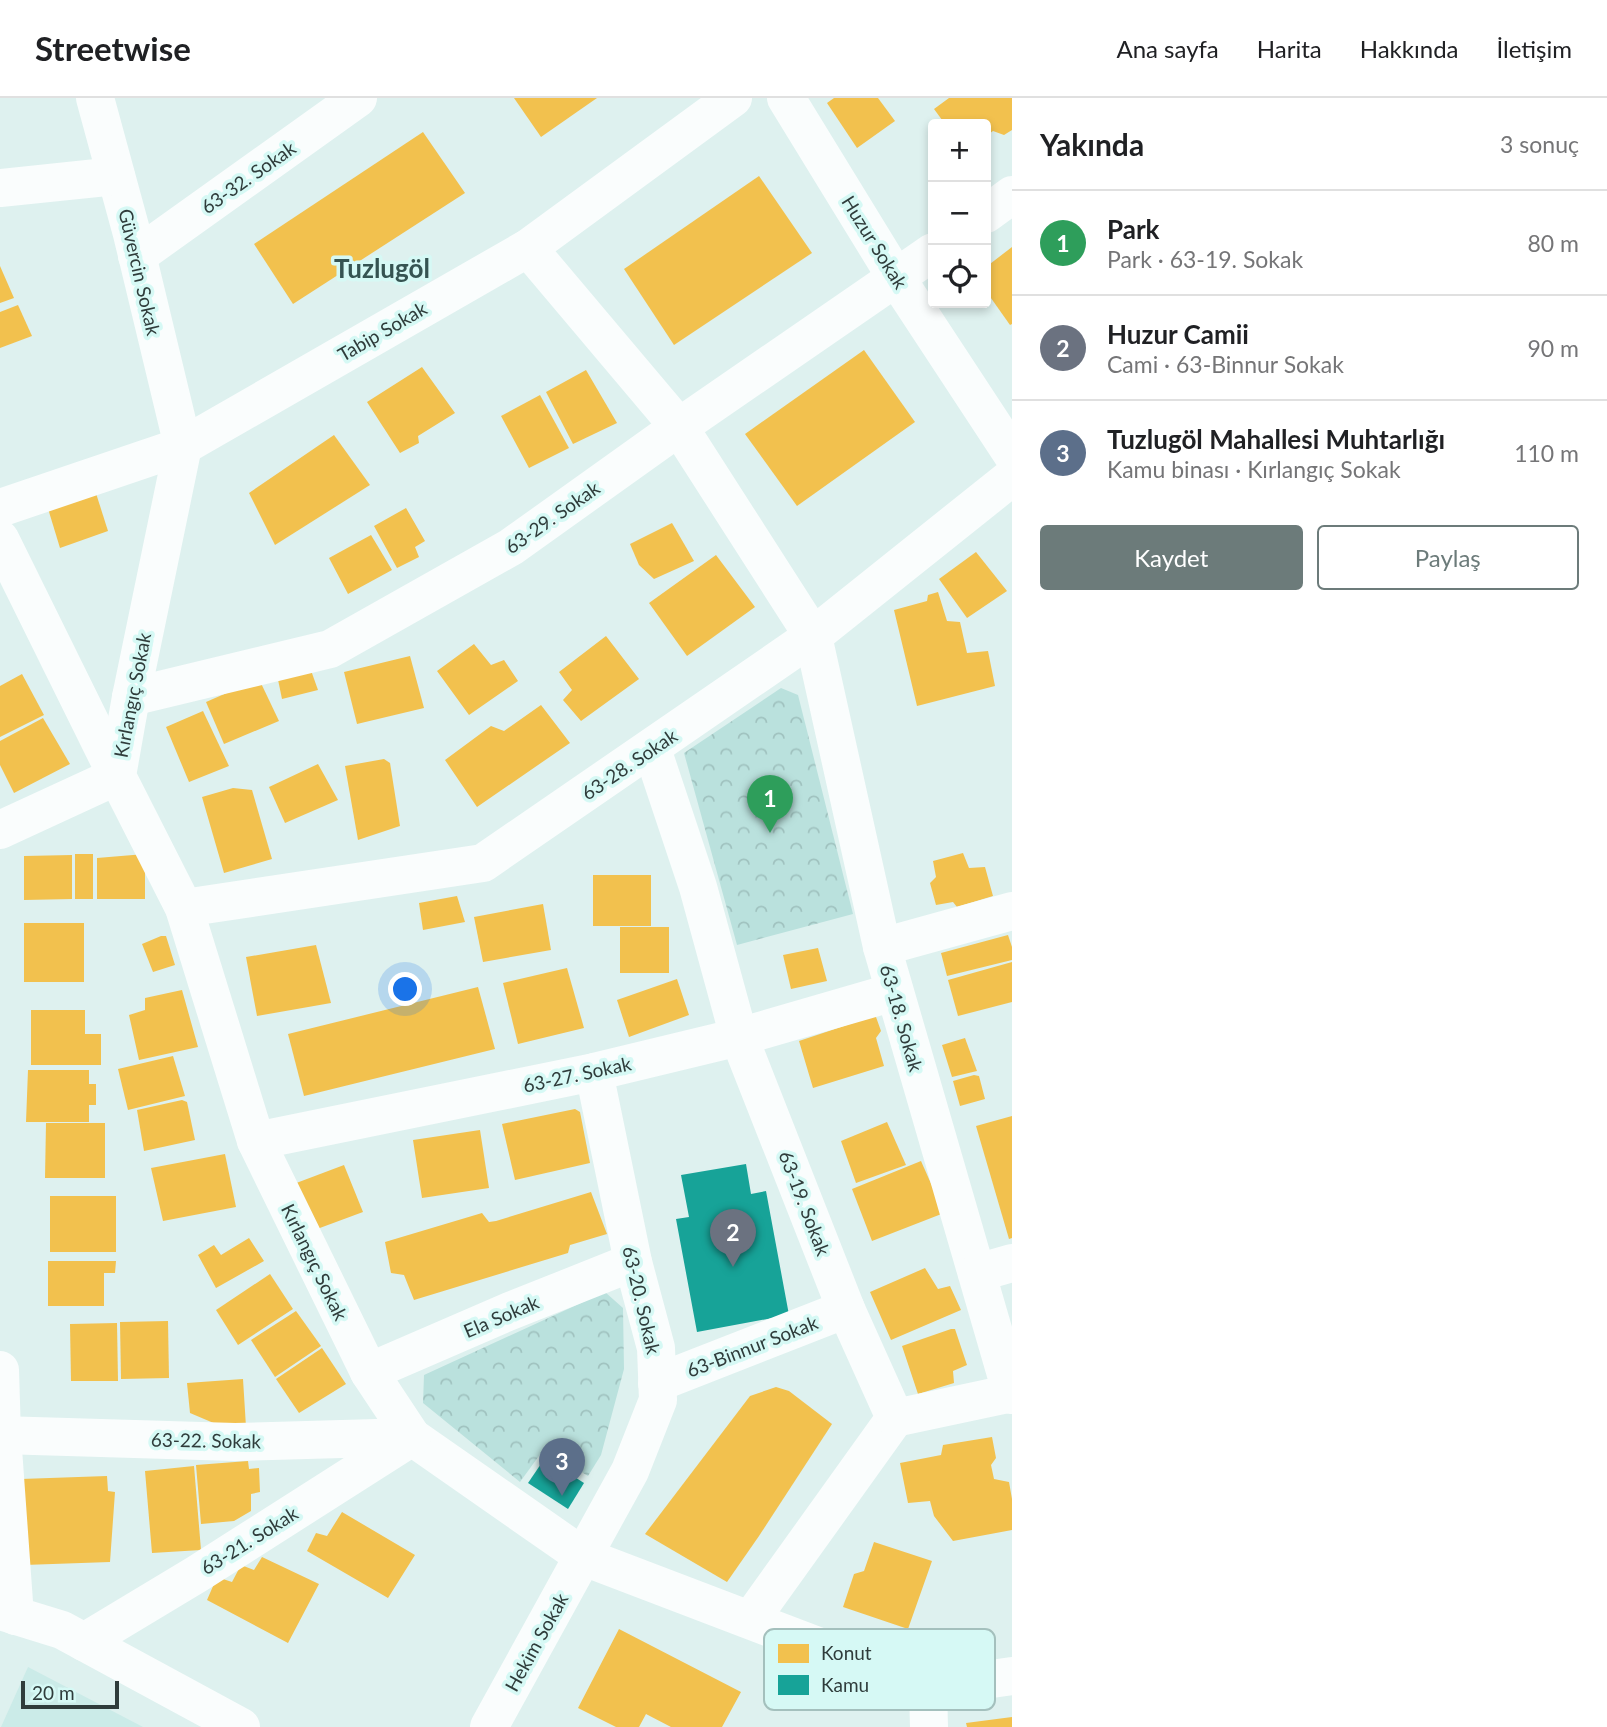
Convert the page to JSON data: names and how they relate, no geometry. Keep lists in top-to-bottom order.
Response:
{
  "streets": {
    "street": [
      "63-32. Sokak",
      "Huzur Sokak",
      "Güvercin Sokak",
      "Tabip Sokak",
      "63-29. Sokak",
      "Kırlangıç Sokak",
      "63-28. Sokak",
      "63-18. Sokak",
      "63-27. Sokak",
      "63-19. Sokak",
      "63-20. Sokak",
      "Ela Sokak",
      "63-Binnur Sokak",
      "63-22. Sokak",
      "63-21. Sokak",
      "Hekim Sokak"
    ]
  },
  "crossings": [
    ["63-32. Sokak", "Güvercin Sokak"],
    ["Huzur Sokak", "63-29. Sokak"],
    ["Güvercin Sokak", "Tabip Sokak"],
    ["Güvercin Sokak", "Kırlangıç Sokak"],
    ["Tabip Sokak", "Kırlangıç Sokak"],
    ["63-29. Sokak", "Kırlangıç Sokak"],
    ["Kırlangıç Sokak", "63-28. Sokak"],
    ["Kırlangıç Sokak", "63-27. Sokak"],
    ["Kırlangıç Sokak", "63-20. Sokak"],
    ["Kırlangıç Sokak", "Ela Sokak"],
    ["Kırlangıç Sokak", "63-22. Sokak"],
    ["Kırlangıç Sokak", "63-21. Sokak"],
    ["Kırlangıç Sokak", "Hekim Sokak"],
    ["63-28. Sokak", "63-18. Sokak"],
    ["63-28. Sokak", "63-19. Sokak"],
    ["63-18. Sokak", "63-27. Sokak"],
    ["63-27. Sokak", "63-19. Sokak"],
    ["63-27. Sokak", "63-20. Sokak"],
    ["63-19. Sokak", "63-Binnur Sokak"],
    ["63-20. Sokak", "Ela Sokak"],
    ["63-20. Sokak", "63-Binnur Sokak"],
    ["63-20. Sokak", "Hekim Sokak"],
    ["63-22. Sokak", "63-21. Sokak"]
  ],
  "districts": ["Tuzlugöl"],
  "legend": ["Konut", "Kamu"],
  "scale_bar": "20 m",
  "page": {
    "header": "Streetwise",
    "nav": [
      "Ana sayfa",
      "Harita",
      "Hakkında",
      "İletişim"
    ],
    "heading": ["Yakında", "3 sonuç"],
    "map_buttons": ["+", "−"],
    "list": [
      {
        "mark": "1",
        "name": "Park",
        "note": "Park · 63-19. Sokak",
        "value": "80 m"
      },
      {
        "mark": "2",
        "name": "Huzur Camii",
        "note": "Cami · 63-Binnur Sokak",
        "value": "90 m"
      },
      {
        "mark": "3",
        "name": "Tuzlugöl Mahallesi Muhtarlığı",
        "note": "Kamu binası · Kırlangıç Sokak",
        "value": "110 m"
      }
    ],
    "buttons": ["Kaydet", "Paylaş"],
    "pins": ["1", "2", "3"],
    "scale": "20 m"
  }
}
